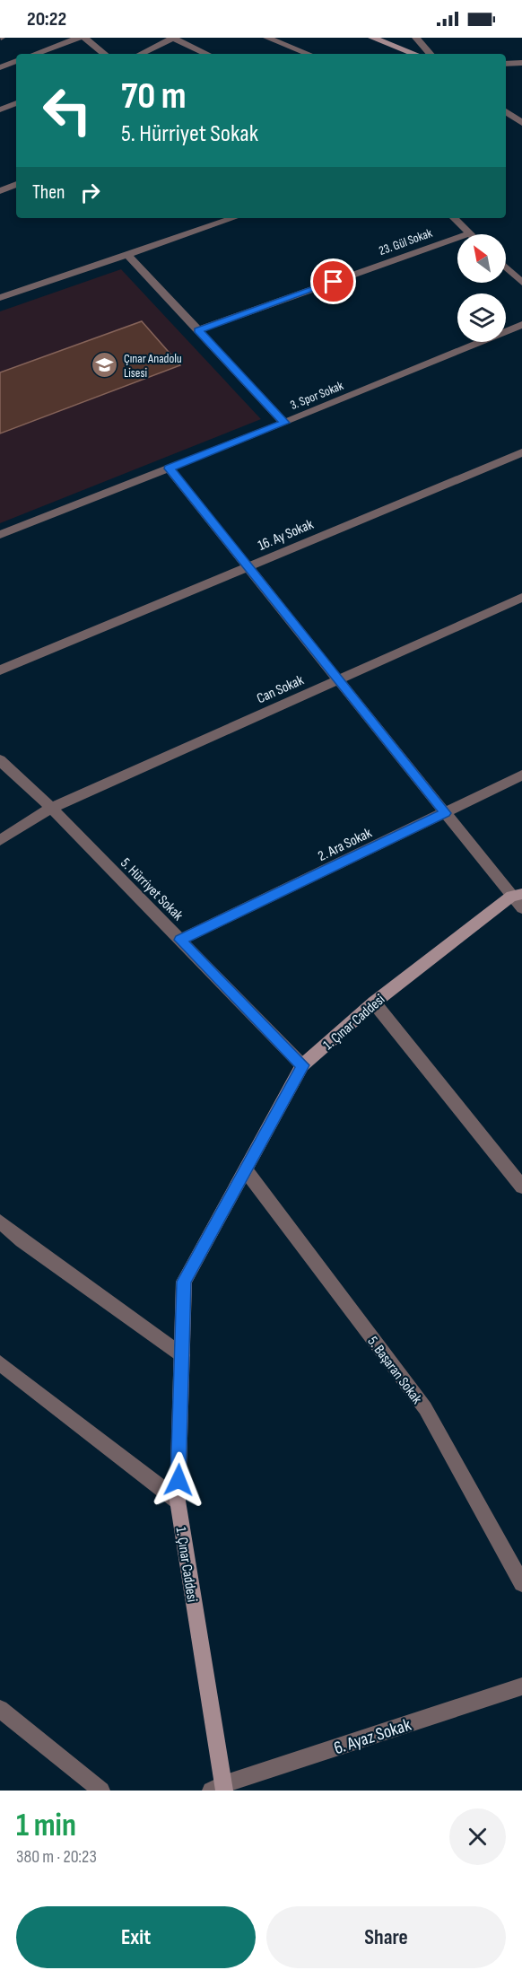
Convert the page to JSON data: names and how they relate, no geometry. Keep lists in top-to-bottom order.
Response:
{
  "streets": {
    "main road": ["1. Çınar Caddesi"],
    "street": [
      "23. Gül Sokak",
      "3. Spor Sokak",
      "16. Ay Sokak",
      "Can Sokak",
      "2. Ara Sokak",
      "5. Hürriyet Sokak",
      "5. Başaran Sokak",
      "6. Ayaz Sokak"
    ]
  },
  "crossings": [
    ["Can Sokak", "5. Hürriyet Sokak"],
    ["2. Ara Sokak", "5. Hürriyet Sokak"],
    ["5. Hürriyet Sokak", "1. Çınar Caddesi"],
    ["1. Çınar Caddesi", "5. Başaran Sokak"],
    ["1. Çınar Caddesi", "6. Ayaz Sokak"]
  ],
  "places": {
    "school or university": ["Çınar Anadolu Lisesi"]
  },
  "north": "top left",
  "page": {
    "status": "20:22",
    "turn": ["70 m", "5. Hürriyet Sokak"],
    "then": "Then",
    "heading": ["1 min", "380 m · 20:23"],
    "buttons": ["Exit", "Share"]
  }
}
